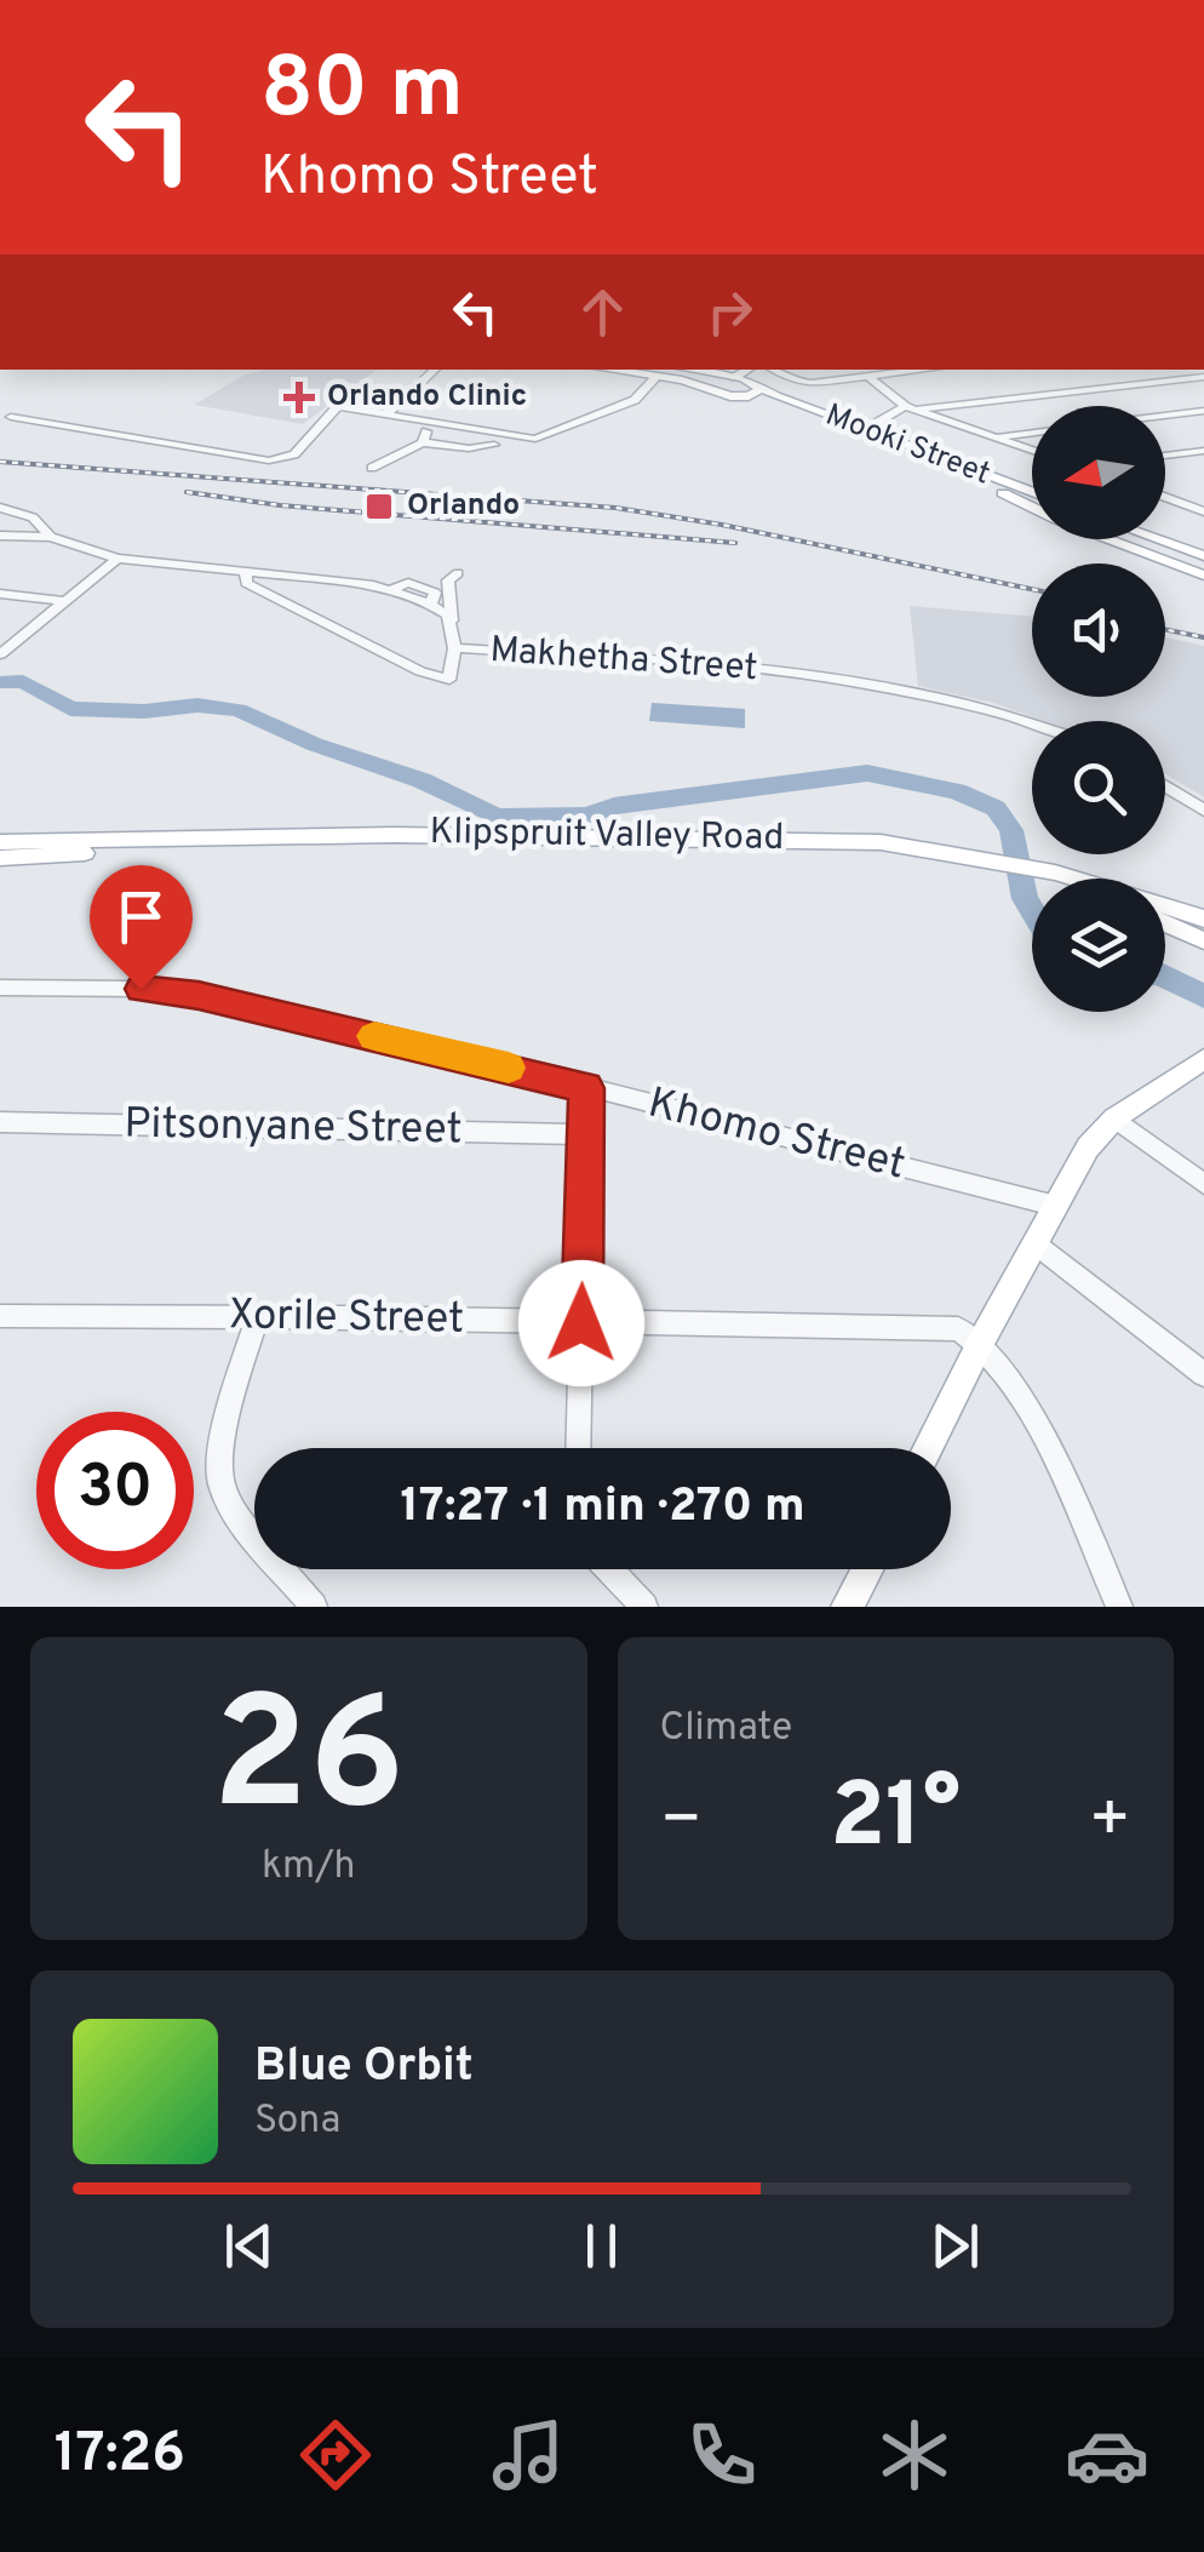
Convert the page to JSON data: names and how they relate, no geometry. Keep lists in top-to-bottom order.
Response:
{
  "streets": {
    "main road": ["Mooki Street", "Klipspruit Valley Road"],
    "street": [
      "Makhetha Street",
      "Pitsonyane Street",
      "Khomo Street",
      "Xorile Street"
    ]
  },
  "places": {
    "health": ["Orlando Clinic"],
    "transit": ["Orlando"]
  },
  "north": "left",
  "page": {
    "turn": ["80 m", "Khomo Street"],
    "limit": "30",
    "trip": "17:27 · 1 min · 270 m",
    "tile": [
      ["26", "km/h"],
      "Climate"
    ],
    "heat": ["−", "21°", "+"],
    "song": ["Blue Orbit", "Sona"],
    "tabs": "17:26"
  }
}
